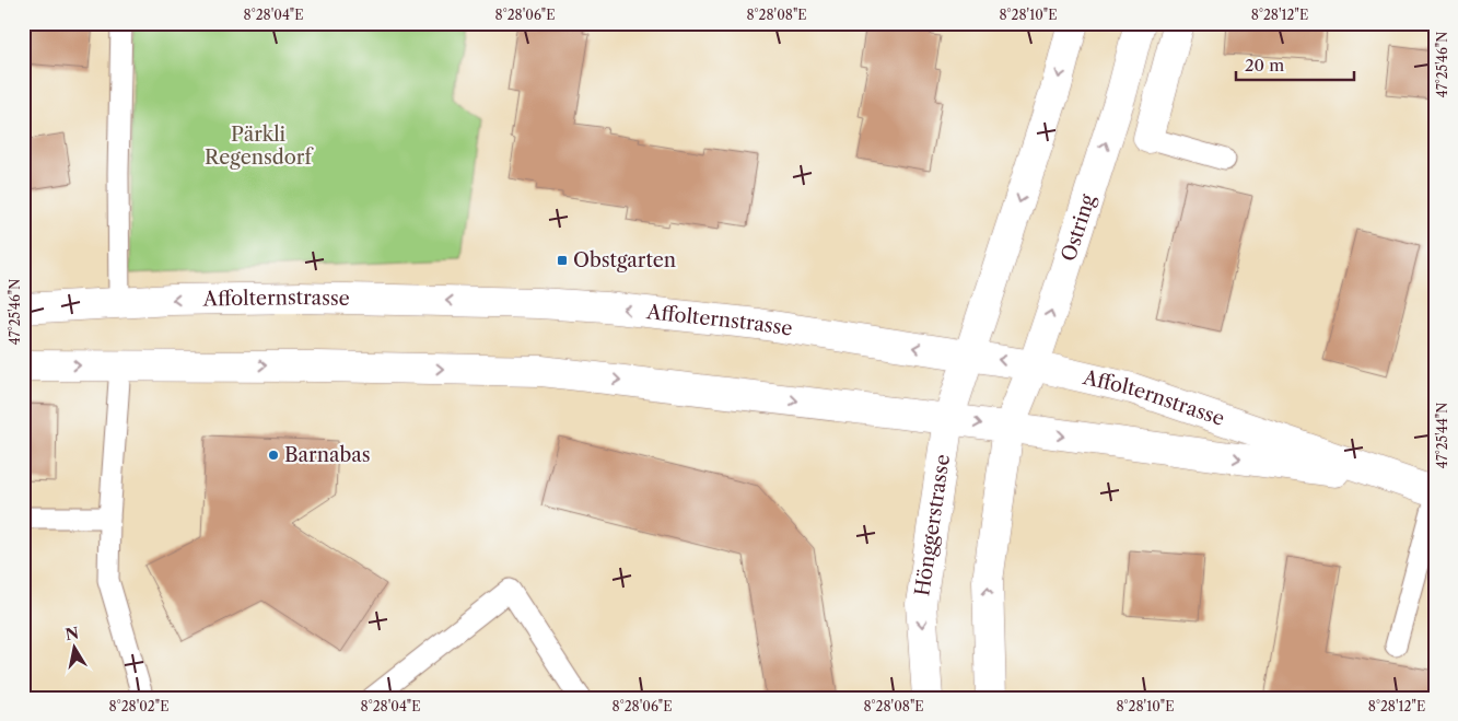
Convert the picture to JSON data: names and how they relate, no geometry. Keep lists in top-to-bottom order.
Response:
{
  "streets": {
    "street": ["Ostring", "Affolternstrasse", "Hönggerstrasse"]
  },
  "crossings": [
    ["Ostring", "Affolternstrasse"],
    ["Affolternstrasse", "Hönggerstrasse"]
  ],
  "parks": ["Pärkli Regensdorf"],
  "places": {
    "transit": ["Obstgarten"],
    "other": ["Barnabas"]
  },
  "scale_bar": "20 m",
  "north": "top",
  "coordinates": [
    "8°28'04\"E",
    "8°28'06\"E",
    "8°28'08\"E",
    "8°28'10\"E",
    "8°28'12\"E",
    "47°25'46\"N",
    "47°25'44\"N",
    "8°28'02\"E"
  ]
}
